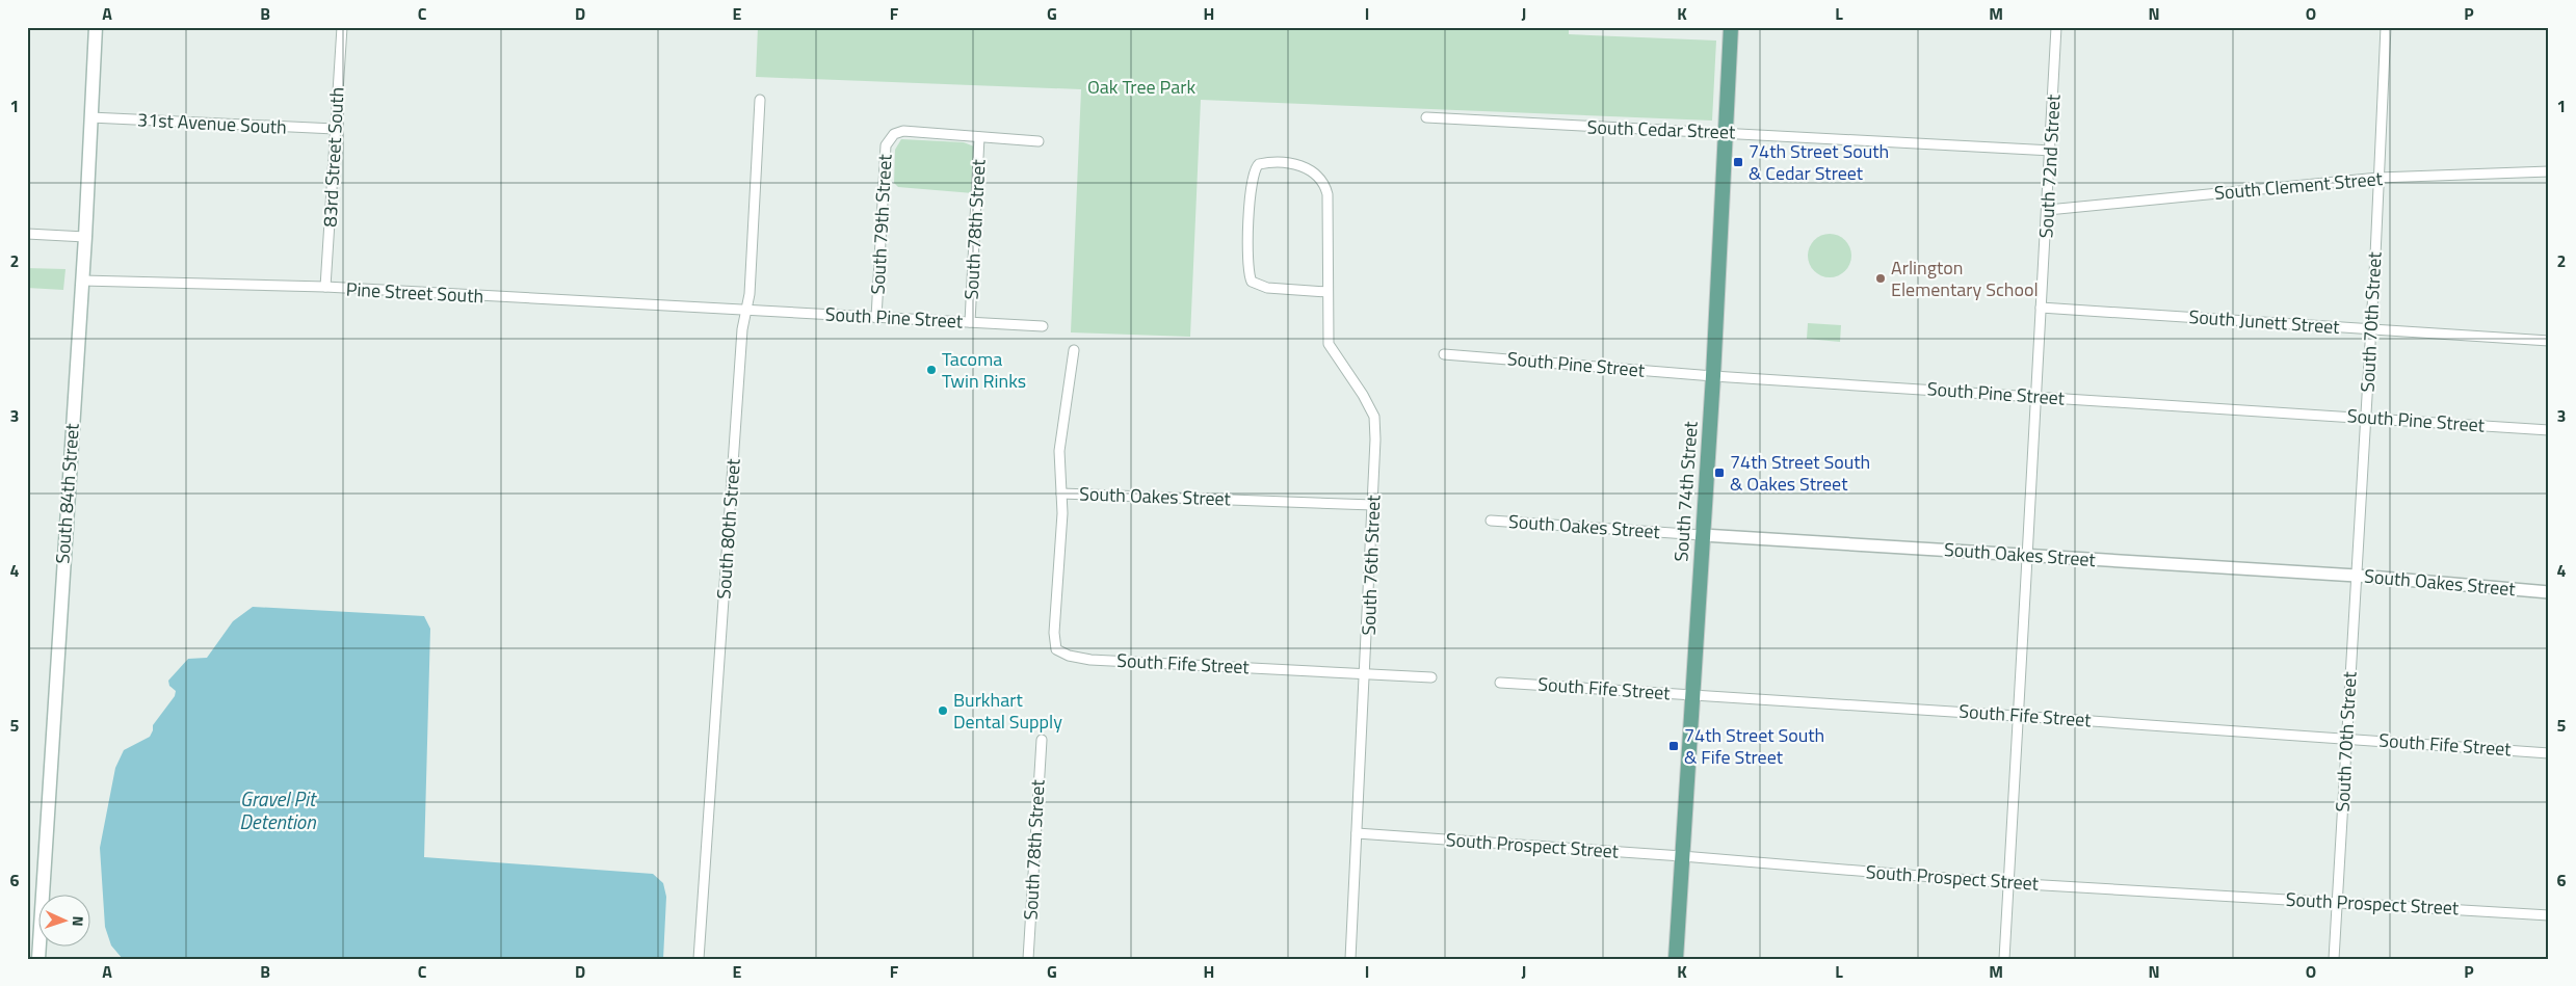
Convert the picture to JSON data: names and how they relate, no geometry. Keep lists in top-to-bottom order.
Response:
{
  "streets": {
    "main road": ["South 74th Street", "South 84th Street"],
    "street": [
      "31st Avenue South",
      "South Cedar Street",
      "83rd Street South",
      "South 72nd Street",
      "South Clement Street",
      "South 79th Street",
      "South 78th Street",
      "Pine Street South",
      "South Pine Street",
      "South Junett Street",
      "South 70th Street",
      "South Oakes Street",
      "South 80th Street",
      "South 76th Street",
      "South Fife Street",
      "South Prospect Street"
    ]
  },
  "crossings": [
    ["31st Avenue South", "83rd Street South"],
    ["31st Avenue South", "South 84th Street"],
    ["South Cedar Street", "South 72nd Street"],
    ["South Cedar Street", "South 74th Street"],
    ["83rd Street South", "Pine Street South"],
    ["South 72nd Street", "South Clement Street"],
    ["South 72nd Street", "South Pine Street"],
    ["South 72nd Street", "South Junett Street"],
    ["South 72nd Street", "South Oakes Street"],
    ["South 72nd Street", "South Fife Street"],
    ["South 72nd Street", "South Prospect Street"],
    ["South Clement Street", "South 70th Street"],
    ["South 79th Street", "South 78th Street"],
    ["South 79th Street", "South Pine Street"],
    ["South 78th Street", "South Pine Street"],
    ["Pine Street South", "South Pine Street"],
    ["Pine Street South", "South 84th Street"],
    ["Pine Street South", "South 80th Street"],
    ["South Pine Street", "South 70th Street"],
    ["South Pine Street", "South 74th Street"],
    ["South Pine Street", "South 80th Street"],
    ["South Junett Street", "South 70th Street"],
    ["South 70th Street", "South Oakes Street"],
    ["South 70th Street", "South Fife Street"],
    ["South 70th Street", "South Prospect Street"],
    ["South 74th Street", "South Oakes Street"],
    ["South 74th Street", "South Fife Street"],
    ["South 74th Street", "South Prospect Street"],
    ["South Oakes Street", "South 76th Street"],
    ["South Oakes Street", "South Fife Street"],
    ["South 76th Street", "South Fife Street"],
    ["South 76th Street", "South Prospect Street"]
  ],
  "water": ["Gravel Pit Detention"],
  "parks": ["Oak Tree Park"],
  "places": {
    "transit": ["74th Street South & Cedar Street", "74th Street South & Oakes Street", "74th Street South & Fife Street"],
    "other": ["Arlington Elementary School", "Tacoma Twin Rinks", "Burkhart Dental Supply"]
  },
  "north": "right",
  "grid": {
    "columns": [
      "A",
      "B",
      "C",
      "D",
      "E",
      "F",
      "G",
      "H",
      "I",
      "J",
      "K",
      "L",
      "M",
      "N",
      "O",
      "P"
    ],
    "rows": [
      "1",
      "2",
      "3",
      "4",
      "5",
      "6"
    ]
  }
}
